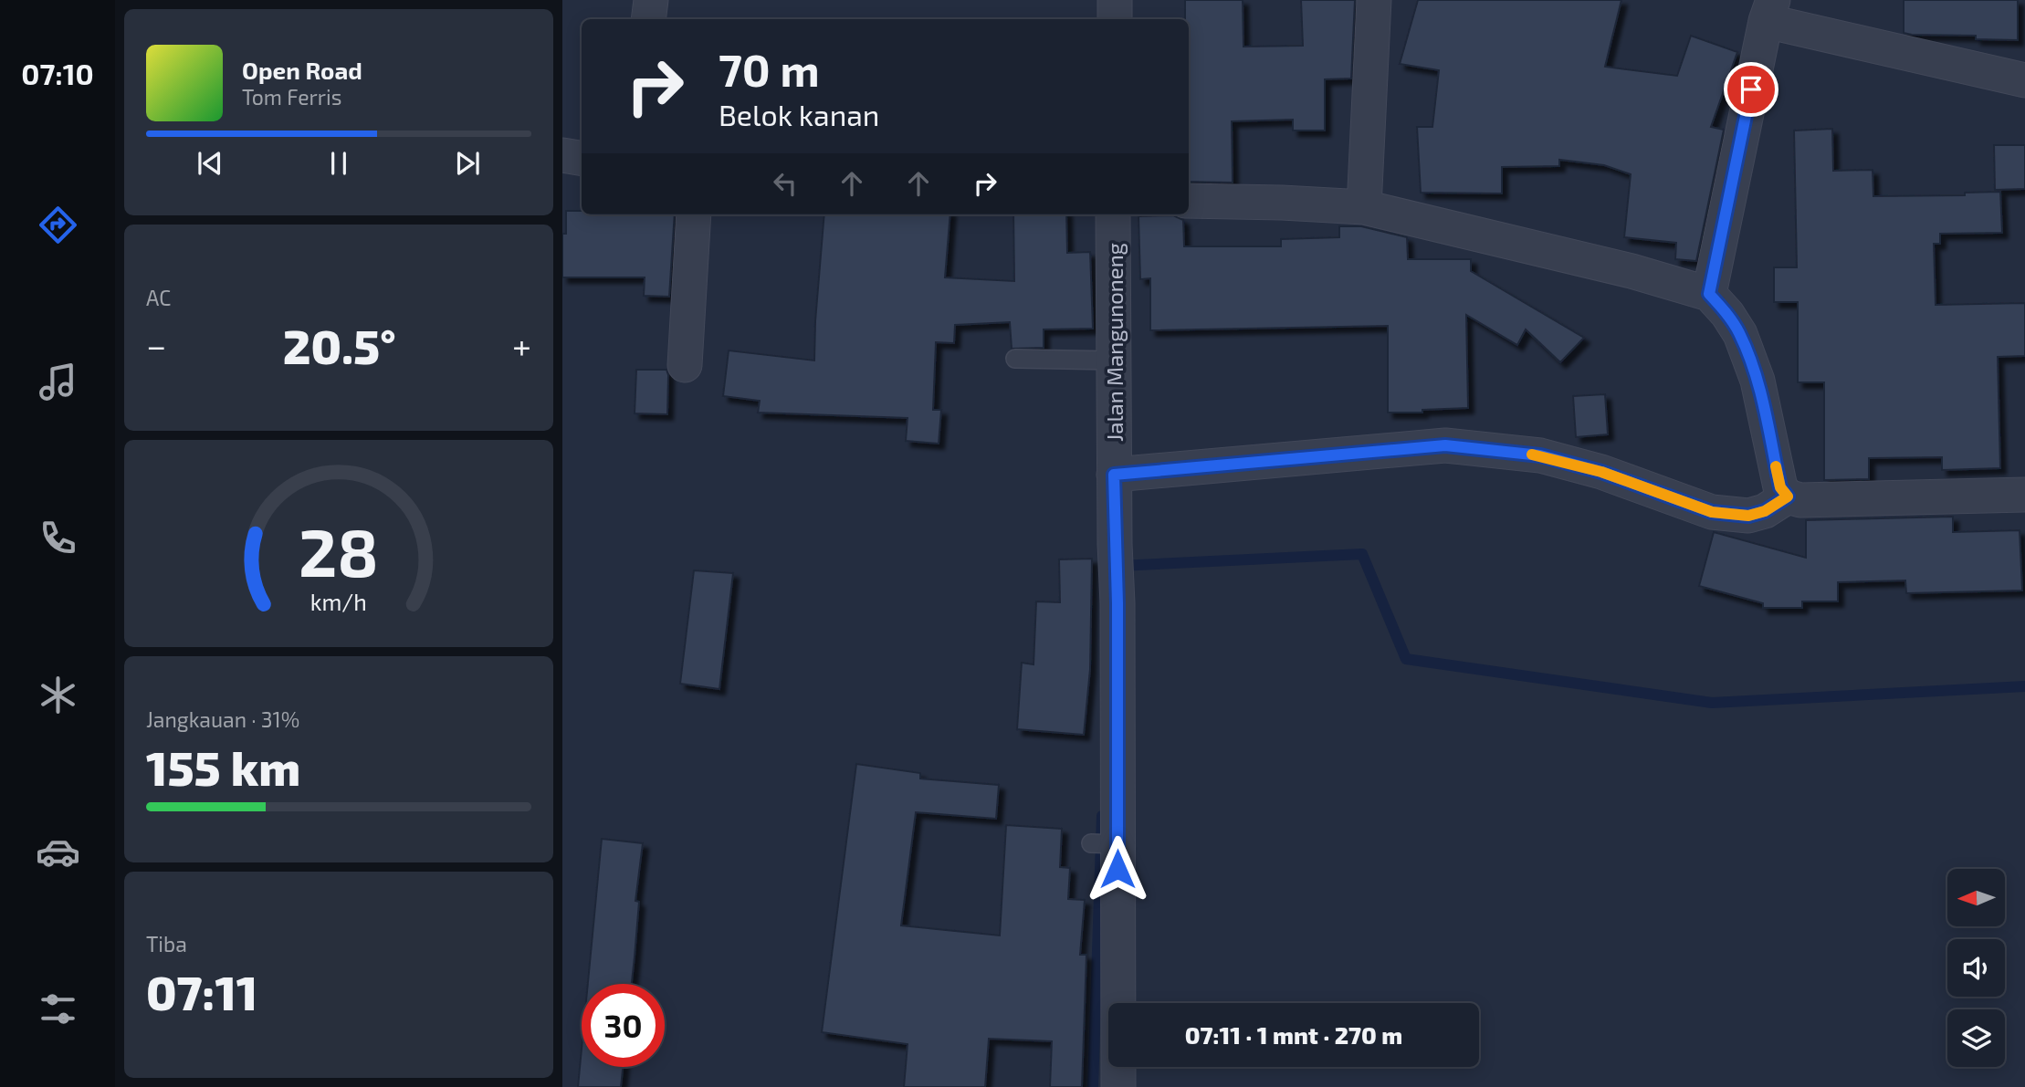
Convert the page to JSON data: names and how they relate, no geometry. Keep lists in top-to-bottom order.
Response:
{
  "streets": {
    "street": ["Jalan Mangunoneng"]
  },
  "north": "left",
  "page": {
    "tabs": "07:10",
    "turn": ["70 m", "Belok kanan"],
    "song": ["Open Road", "Tom Ferris"],
    "tile": [
      "AC",
      ["Jangkauan · 31%", "155 km"],
      ["Tiba", "07:11"]
    ],
    "heat": ["−", "20.5°", "+"],
    "limit": "30",
    "trip": "07:11 · 1 mnt · 270 m",
    "gauge": ["28", "km/h"]
  }
}
